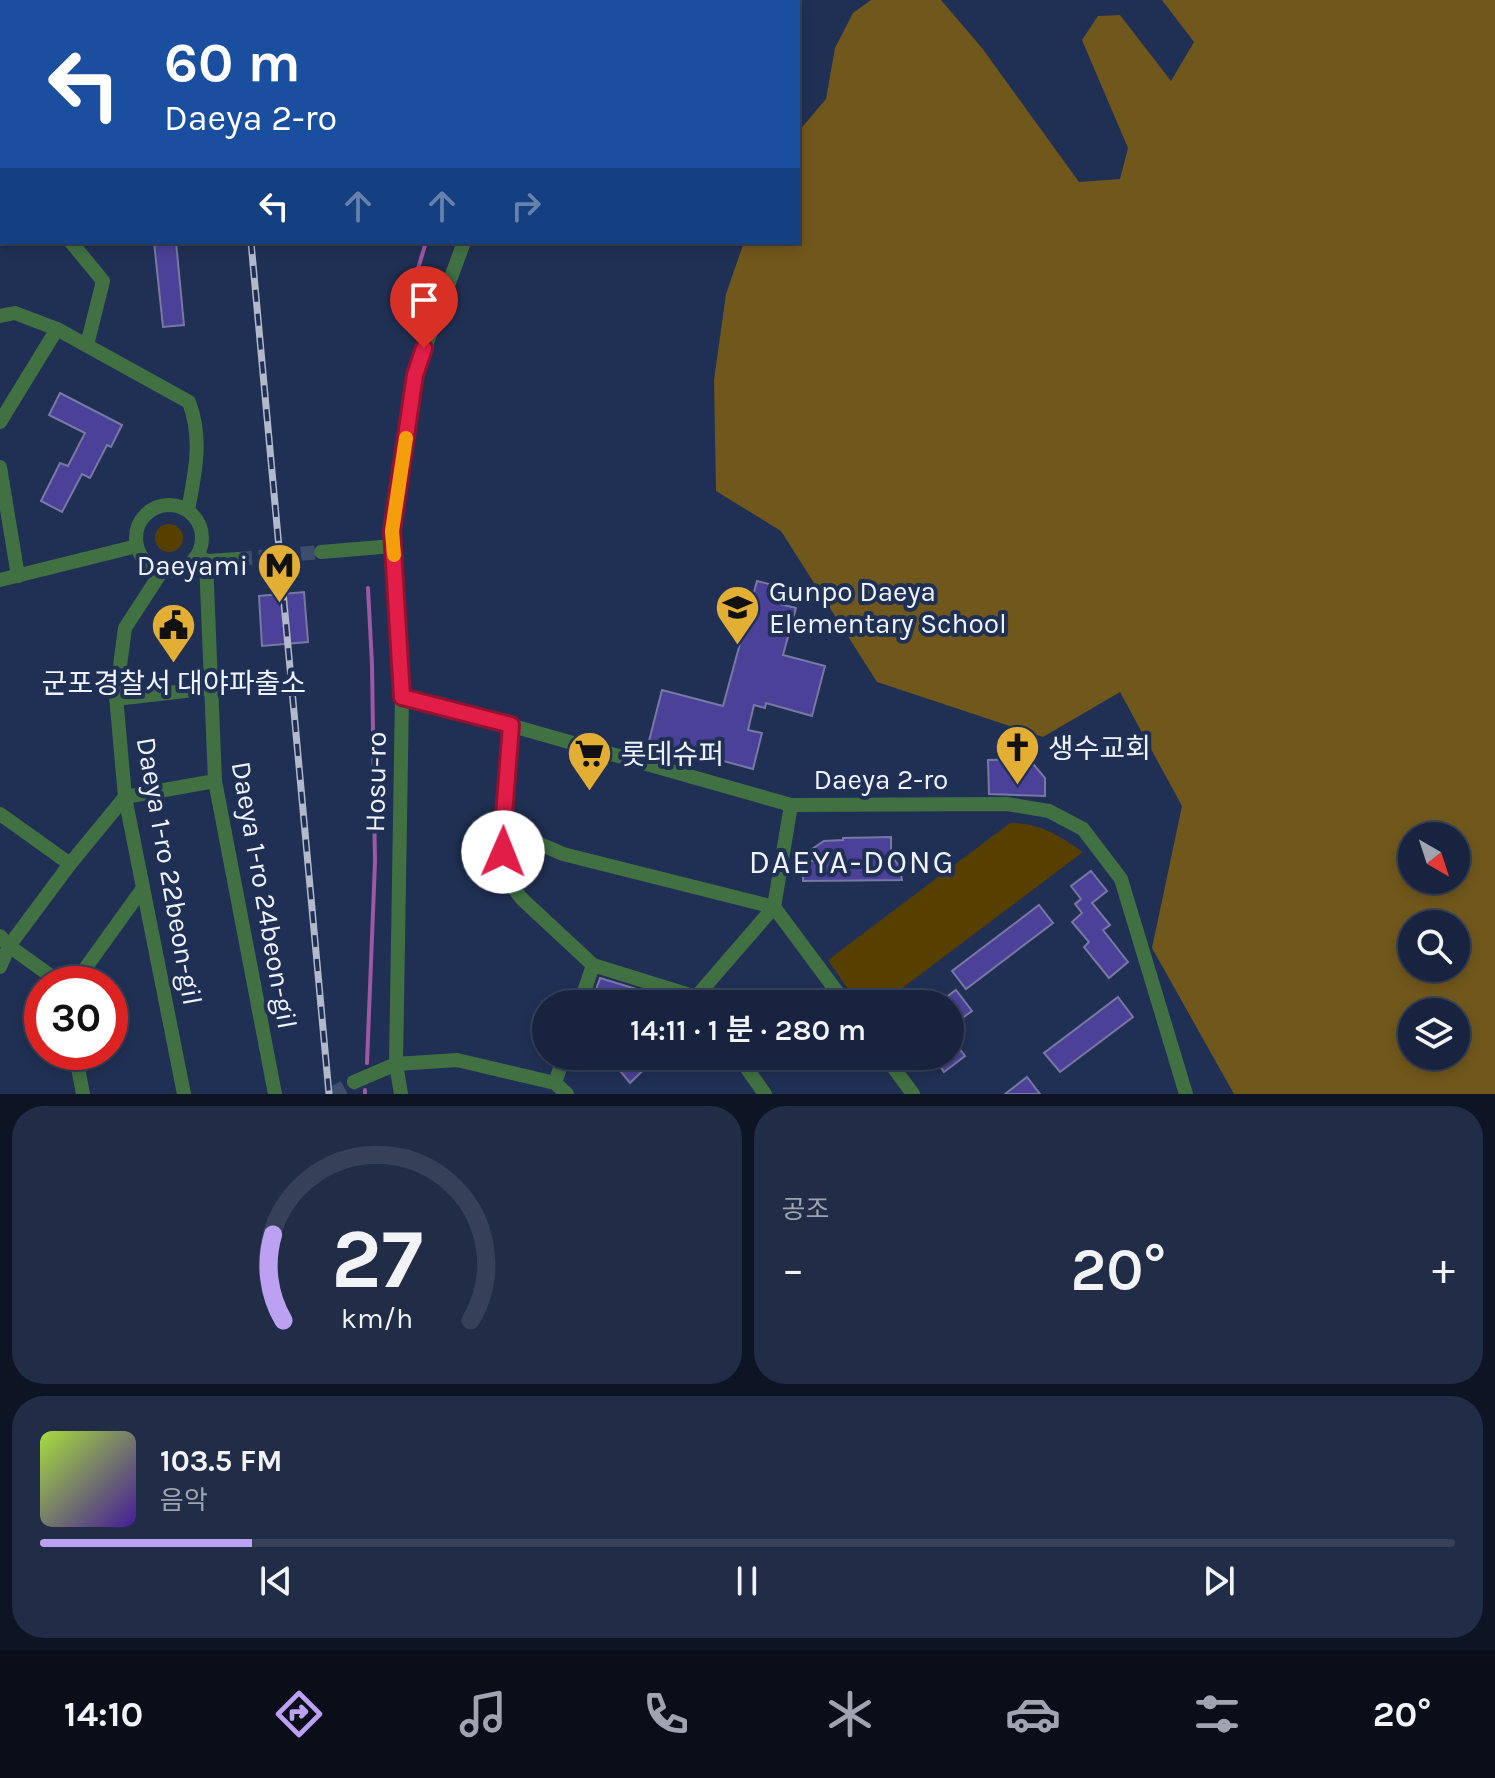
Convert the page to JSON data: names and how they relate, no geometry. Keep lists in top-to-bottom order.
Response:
{
  "streets": {
    "street": [
      "Daeya 2-ro",
      "Hosu-ro",
      "Daeya 1-ro 22beon-gil",
      "Daeya 1-ro 24beon-gil"
    ]
  },
  "crossings": [
    ["Daeya 2-ro", "Hosu-ro"],
    ["Daeya 1-ro 22beon-gil", "Daeya 1-ro 24beon-gil"]
  ],
  "districts": ["DAEYA-DONG"],
  "places": {
    "metro station": ["Daeyami"],
    "school or university": ["Gunpo Daeya Elementary School"],
    "public building": ["군포경찰서 대야파출소"],
    "church": ["생수교회"],
    "supermarket": ["롯데슈퍼"]
  },
  "north": "bottom right",
  "page": {
    "turn": ["60 m", "Daeya 2-ro"],
    "limit": "30",
    "trip": "14:11 · 1 분 · 280 m",
    "tile": "공조",
    "heat": ["−", "20°", "+"],
    "song": ["103.5 FM", "음악"],
    "tabs": ["14:10", "20°"],
    "gauge": ["27", "km/h"]
  }
}
